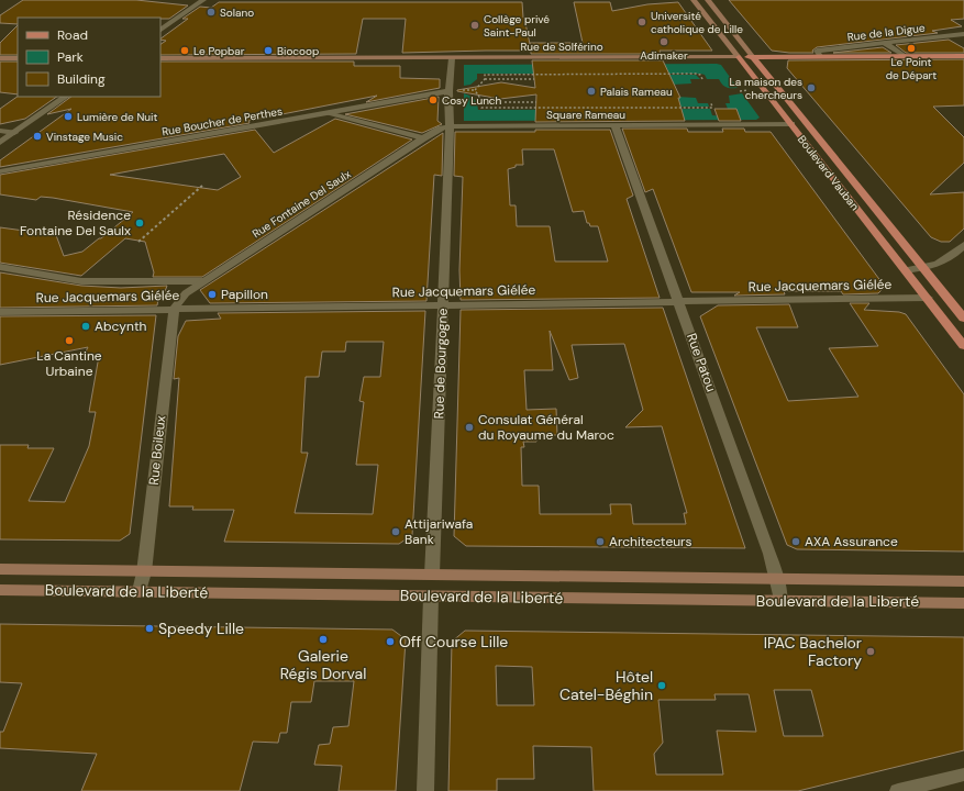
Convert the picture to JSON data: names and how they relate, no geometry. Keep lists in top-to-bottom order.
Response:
{
  "streets": {
    "main road": ["Rue de Solférino", "Boulevard Vauban", "Boulevard de la Liberté"],
    "street": [
      "Rue de la Digue",
      "Square Rameau",
      "Rue Boucher de Perthes",
      "Rue Fontaine Del Saulx",
      "Rue Jacquemars Giélée",
      "Rue Patou",
      "Rue de Bourgogne",
      "Rue Boileux"
    ]
  },
  "crossings": [
    ["Rue de la Digue", "Rue de Solférino"],
    ["Rue de Solférino", "Boulevard Vauban"],
    ["Square Rameau", "Boulevard Vauban"],
    ["Square Rameau", "Rue Fontaine Del Saulx"],
    ["Square Rameau", "Rue Patou"],
    ["Square Rameau", "Rue de Bourgogne"],
    ["Boulevard Vauban", "Rue Jacquemars Giélée"],
    ["Rue Fontaine Del Saulx", "Rue Jacquemars Giélée"],
    ["Rue Fontaine Del Saulx", "Rue de Bourgogne"],
    ["Rue Fontaine Del Saulx", "Rue Boileux"],
    ["Rue Jacquemars Giélée", "Rue Patou"],
    ["Rue Jacquemars Giélée", "Rue de Bourgogne"],
    ["Rue Jacquemars Giélée", "Rue Boileux"],
    ["Rue Patou", "Boulevard de la Liberté"],
    ["Rue de Bourgogne", "Boulevard de la Liberté"],
    ["Rue Boileux", "Boulevard de la Liberté"]
  ],
  "places": [
    "Solano",
    "Université catholique de Lille",
    "Collège privé Saint-Paul",
    "Adimaker",
    "Le Point de Départ",
    "Le Popbar",
    "Biocoop",
    "La maison des chercheurs",
    "Palais Rameau",
    "Cosy Lunch",
    "Lumière de Nuit",
    "Vinstage Music",
    "Résidence Fontaine Del Saulx",
    "Papillon",
    "Abcynth",
    "La Cantine Urbaine",
    "Consulat Général du Royaume du Maroc",
    "Attijariwafa Bank",
    "Architecteurs",
    "AXA Assurance",
    "Speedy Lille",
    "Galerie Régis Dorval",
    "Off Course Lille",
    "IPAC Bachelor Factory",
    "Hôtel Catel-Béghin"
  ],
  "legend": ["Road", "Park", "Building"]
}
